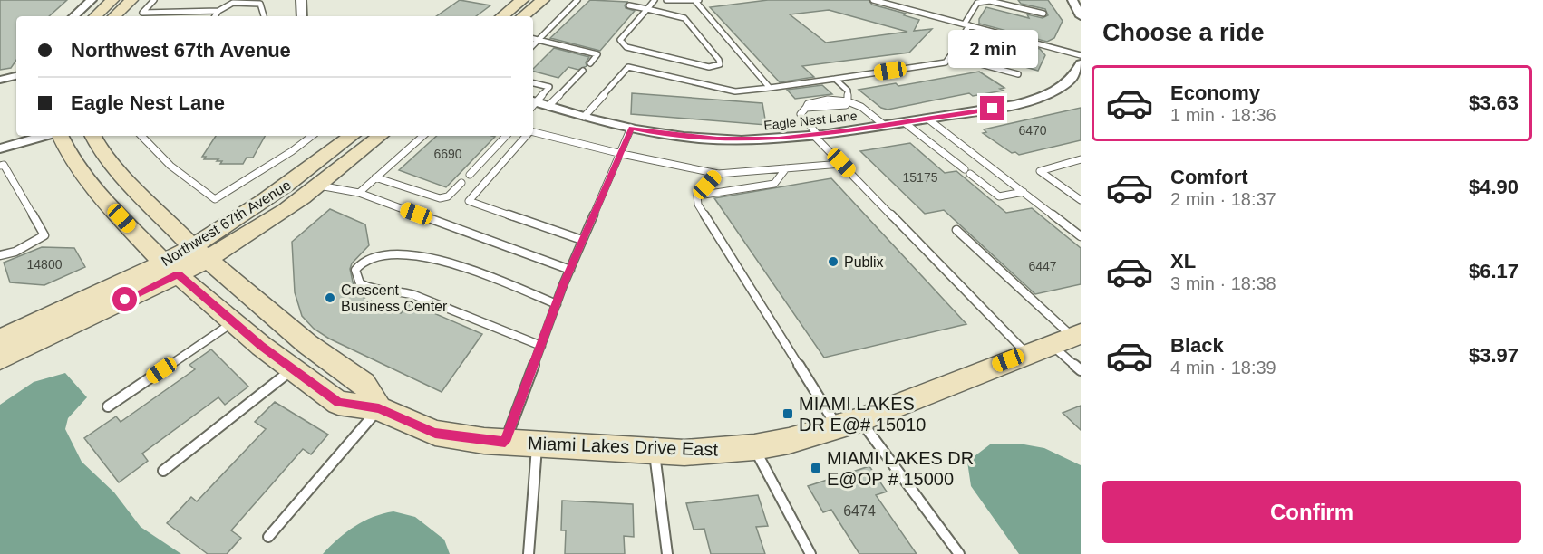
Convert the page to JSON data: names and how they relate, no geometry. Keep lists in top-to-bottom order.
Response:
{
  "streets": {
    "main road": ["Northwest 67th Avenue", "Miami Lakes Drive East"],
    "street": ["Eagle Nest Lane"]
  },
  "crossings": [
    ["Northwest 67th Avenue", "Miami Lakes Drive East"]
  ],
  "places": {
    "other": ["Publix", "Crescent Business Center"],
    "transit": ["MIAMI LAKES DR E@# 15010", "MIAMI LAKES DR E@OP # 15000"]
  },
  "house_numbers": [
    "6470",
    "6690",
    "15175",
    "14800",
    "6447",
    "6474"
  ],
  "page": {
    "heading": "Choose a ride",
    "banner": ["Northwest 67th Avenue", "Eagle Nest Lane"],
    "bubble": "2 min",
    "list": [
      {
        "name": "Economy",
        "note": "1 min · 18:36",
        "value": "$3.63"
      },
      {
        "name": "Comfort",
        "note": "2 min · 18:37",
        "value": "$4.90"
      },
      {
        "name": "XL",
        "note": "3 min · 18:38",
        "value": "$6.17"
      },
      {
        "name": "Black",
        "note": "4 min · 18:39",
        "value": "$3.97"
      }
    ],
    "buttons": "Confirm"
  }
}
